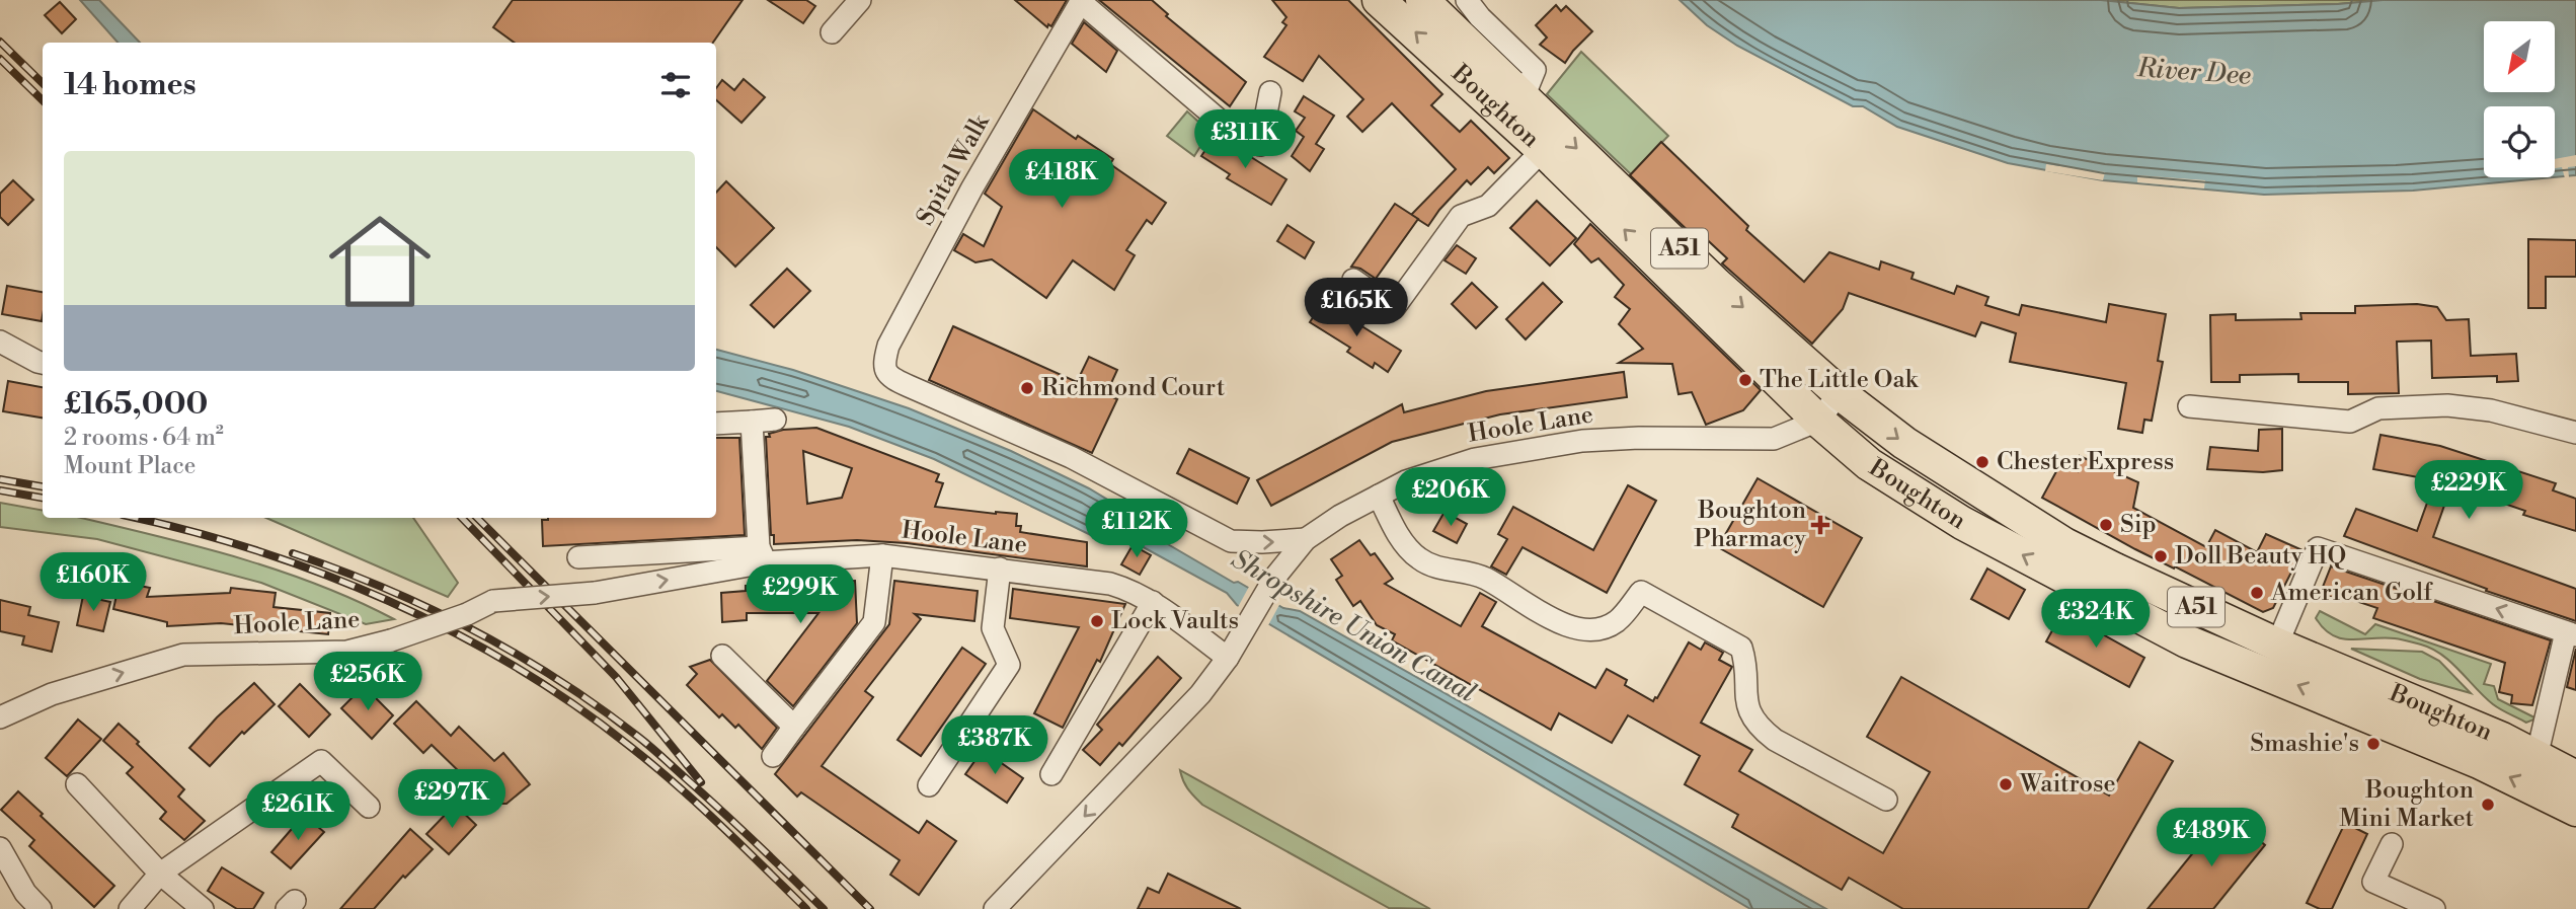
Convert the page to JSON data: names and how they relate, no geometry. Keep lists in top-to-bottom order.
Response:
{
  "streets": {
    "highway": ["Boughton", "A51"],
    "street": ["Spital Walk", "Hoole Lane"]
  },
  "crossings": [
    ["Boughton", "Hoole Lane"],
    ["Spital Walk", "Hoole Lane"]
  ],
  "one_way": ["Hoole Lane"],
  "water": ["River Dee", "Shropshire Union Canal"],
  "places": {
    "other": [
      "The Little Oak",
      "Richmond Court",
      "Chester Express",
      "Sip",
      "Doll Beauty HQ",
      "American Golf",
      "Lock Vaults",
      "Smashie's",
      "Waitrose",
      "Boughton Mini Market"
    ],
    "health": ["Boughton Pharmacy"]
  },
  "north": "bottom left",
  "page": {
    "heading": "14 homes",
    "price": [
      "£311K",
      "£418K",
      "£165K",
      "£229K",
      "£206K",
      "£112K",
      "£160K",
      "£299K",
      "£324K",
      "£256K",
      "£387K",
      "£297K",
      "£261K",
      "£489K"
    ],
    "list": [
      {
        "name": "£165,000",
        "note": "2 rooms · 64 m² · Mount Place"
      }
    ]
  }
}
